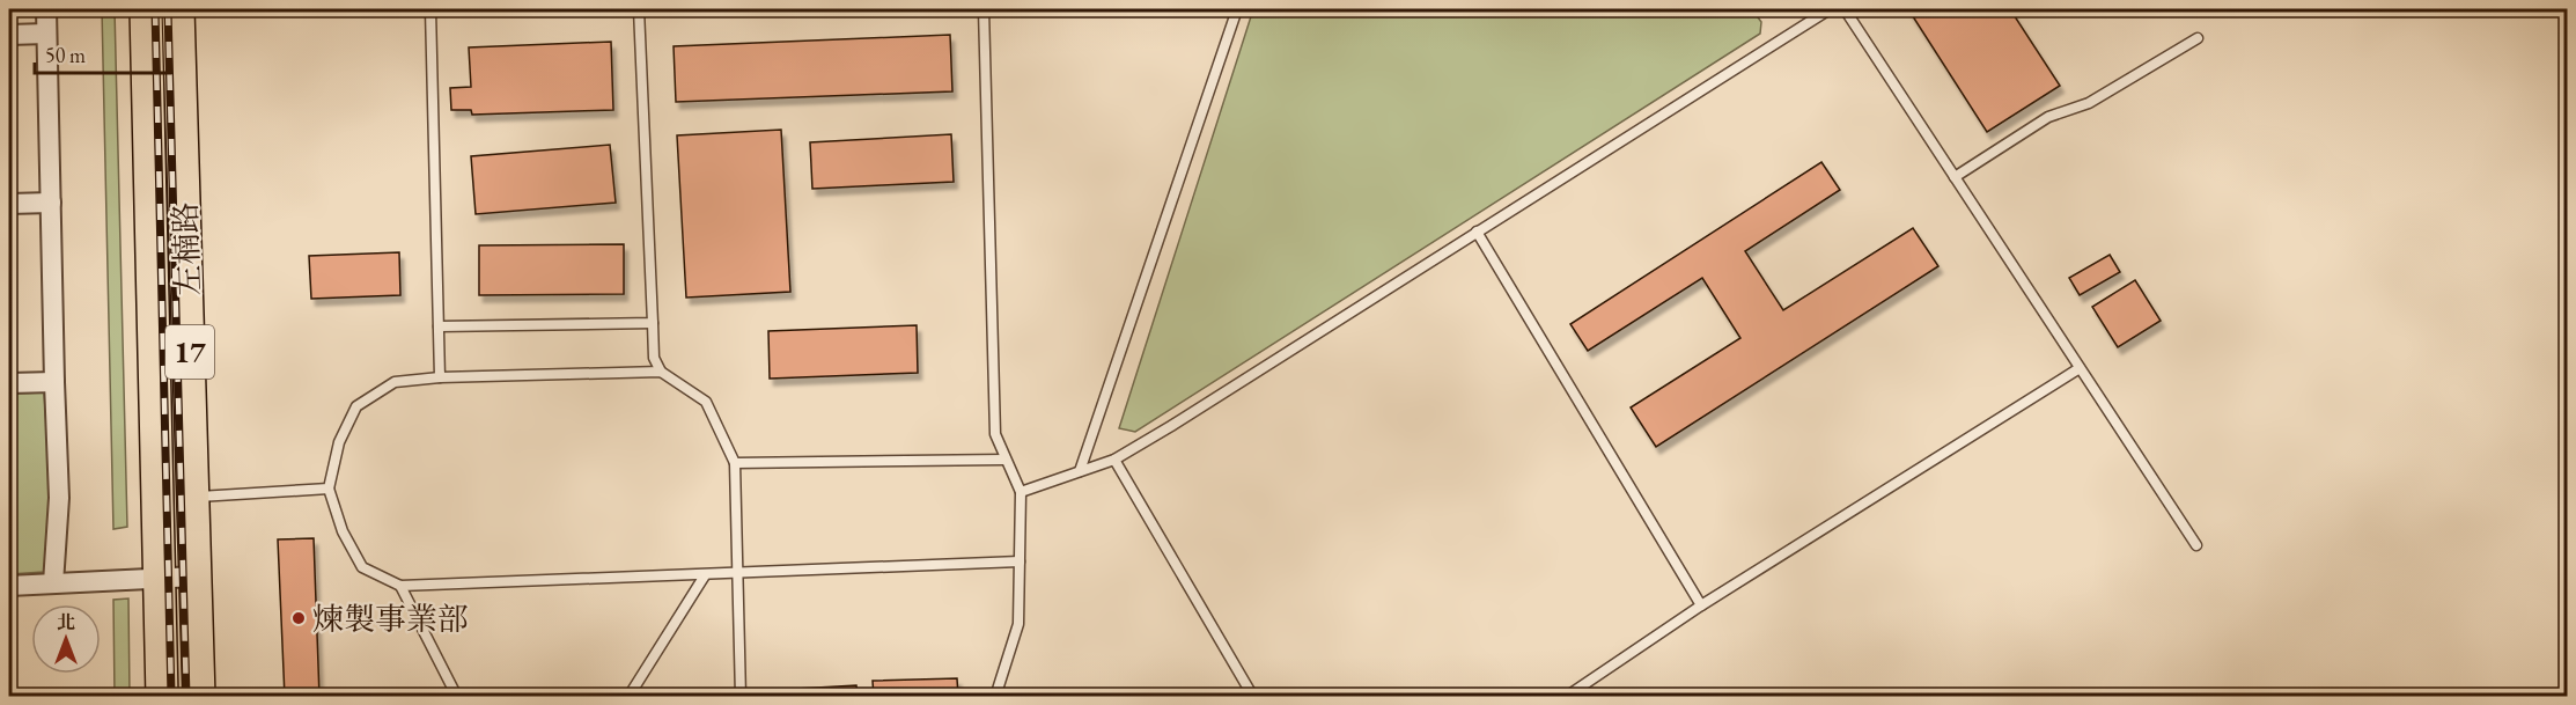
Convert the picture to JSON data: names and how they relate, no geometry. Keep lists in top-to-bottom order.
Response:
{
  "streets": {
    "main road": ["左楠路", "17"]
  },
  "places": ["煉製事業部"],
  "scale_bar": "50 m",
  "north": "top"
}
